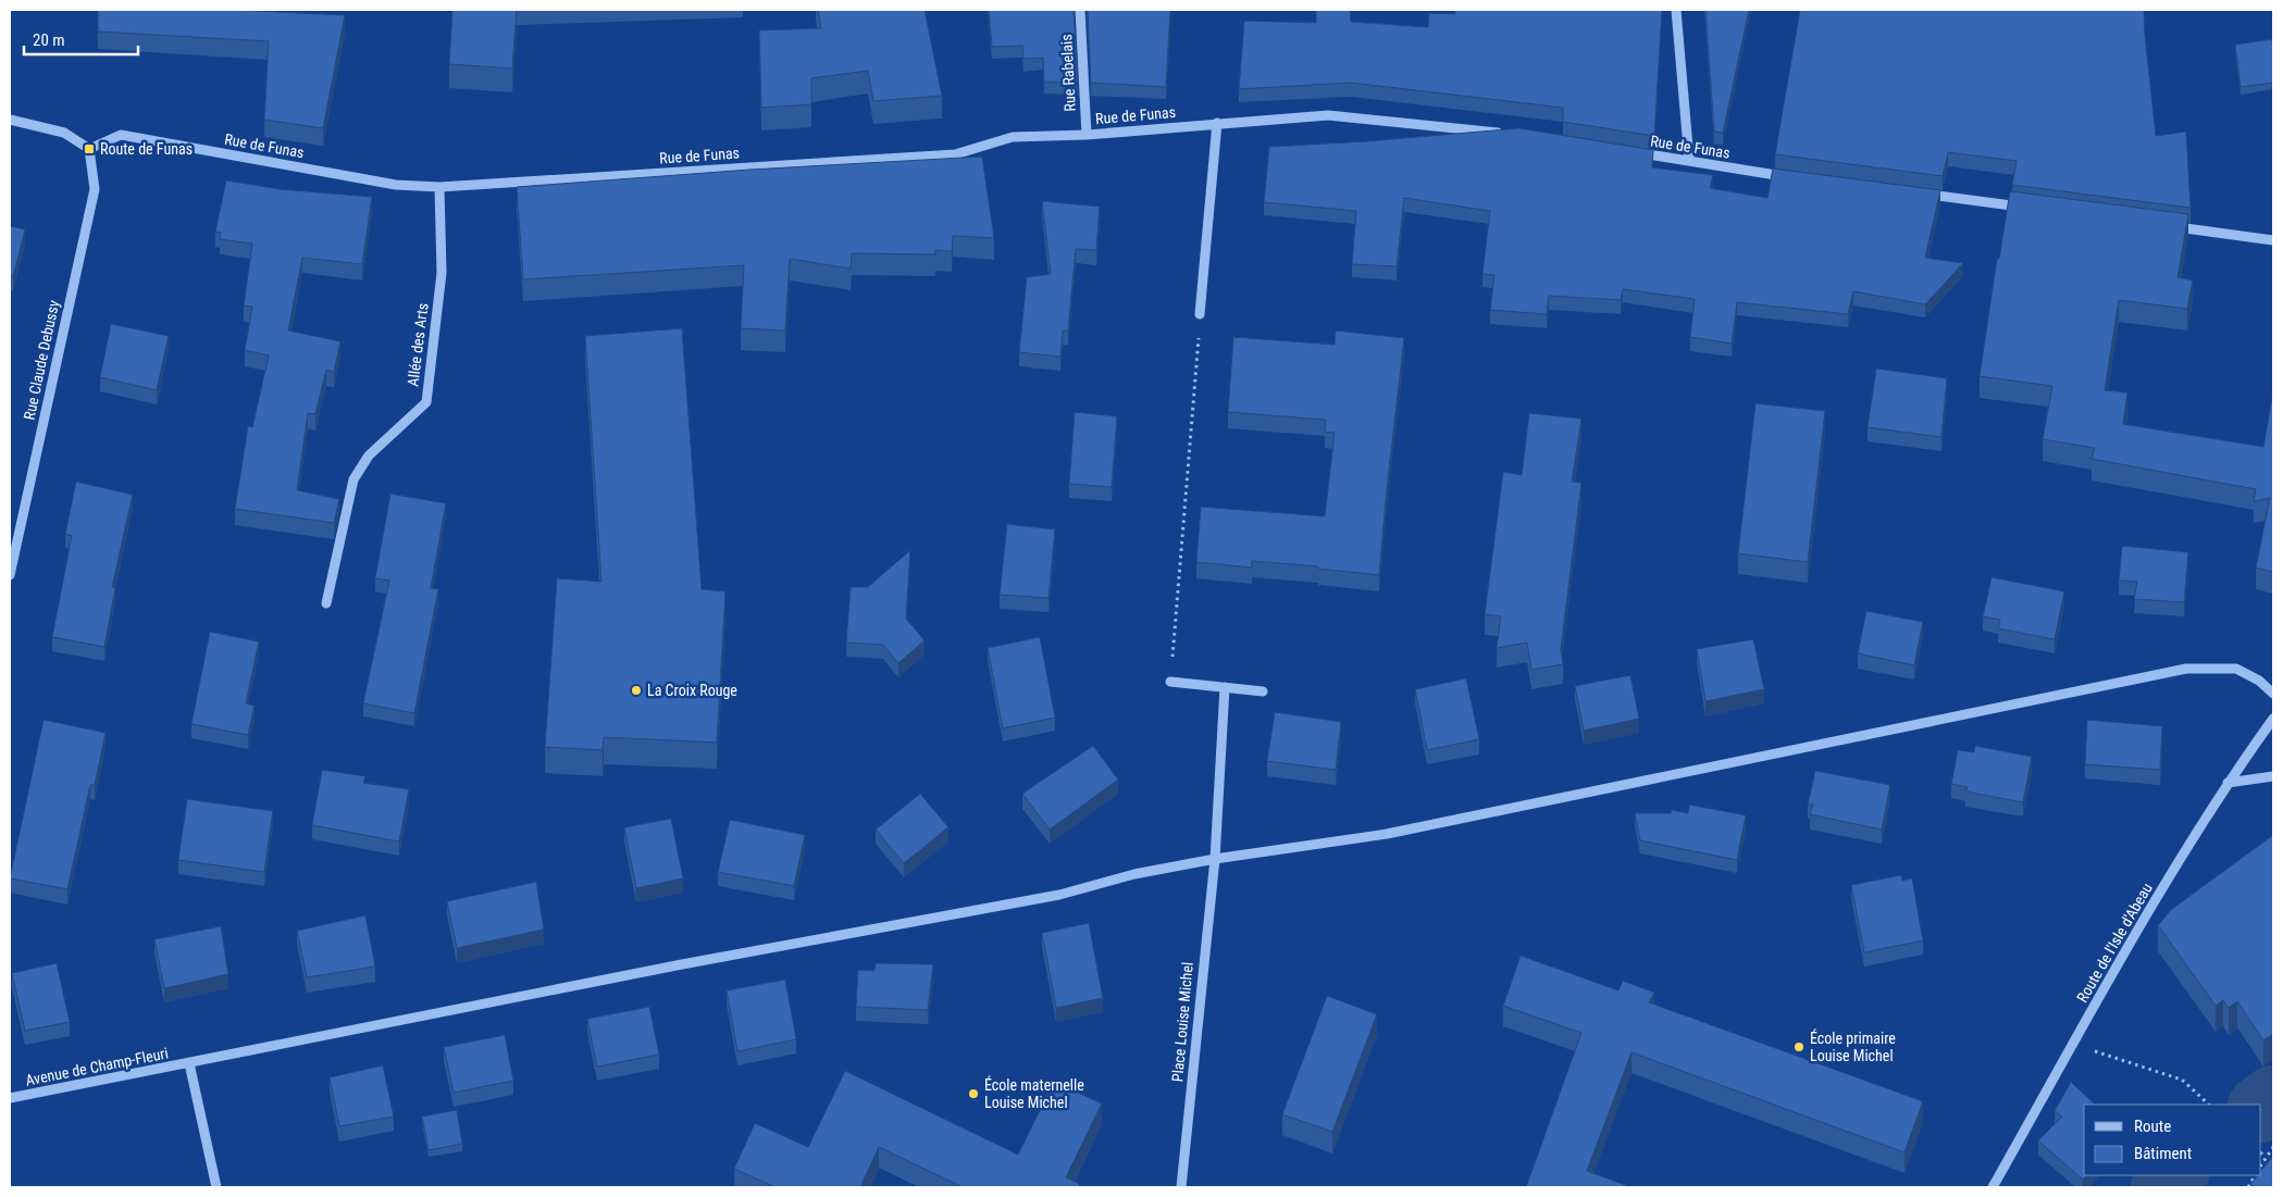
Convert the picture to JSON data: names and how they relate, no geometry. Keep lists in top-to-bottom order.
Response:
{
  "streets": {
    "street": [
      "Rue Rabelais",
      "Rue de Funas",
      "Allée des Arts",
      "Rue Claude Debussy",
      "Route de l'Isle d'Abeau",
      "Place Louise Michel",
      "Avenue de Champ-Fleuri"
    ]
  },
  "crossings": [
    ["Rue Rabelais", "Rue de Funas"],
    ["Rue de Funas", "Allée des Arts"],
    ["Rue de Funas", "Rue Claude Debussy"],
    ["Place Louise Michel", "Avenue de Champ-Fleuri"]
  ],
  "places": {
    "transit": ["Route de Funas"],
    "other": ["La Croix Rouge", "École primaire Louise Michel", "École maternelle Louise Michel"]
  },
  "legend": ["Route", "Bâtiment"],
  "scale_bar": "20 m"
}
